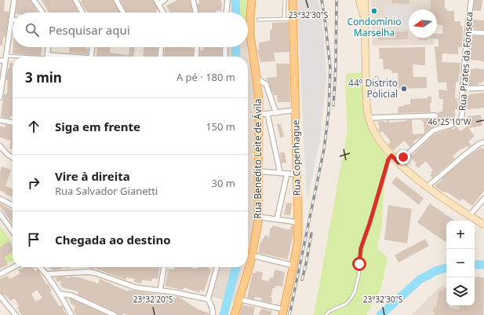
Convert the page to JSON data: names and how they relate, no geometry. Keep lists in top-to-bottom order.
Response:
{
  "streets": {
    "main road": ["Rua Copenhague", "Rua Benedito Leite de Ávila"],
    "street": ["Rua Prates da Fonseca"]
  },
  "places": ["Condomínio Marselha", "44º Distrito Policial"],
  "north": "left",
  "page": {
    "search": "Pesquisar aqui",
    "heading": ["3 min", "A pé · 180 m"],
    "list": [
      ["Siga em frente", "150 m"],
      ["Vire à direita", "Rua Salvador Gianetti", "30 m"],
      "Chegada ao destino"
    ],
    "map_buttons": ["+", "−"]
  },
  "coordinates": ["23°32'30\"S", "46°25'10\"W", "23°32'20\"S"]
}
